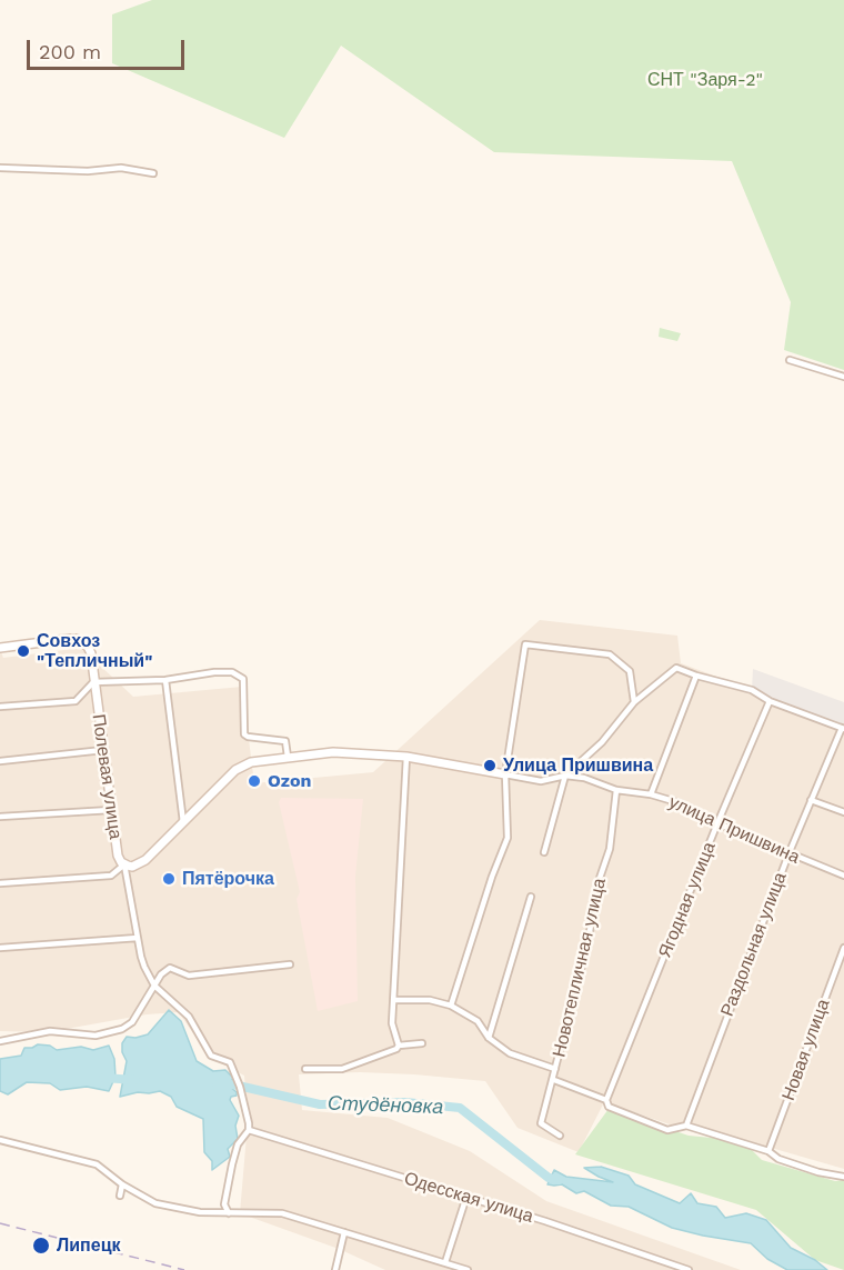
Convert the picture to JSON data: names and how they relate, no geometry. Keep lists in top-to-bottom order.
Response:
{
  "streets": {
    "street": [
      "Полевая улица",
      "улица Пришвина",
      "Ягодная улица",
      "Раздольная улица",
      "Новотепличная улица",
      "Новая улица",
      "Одесская улица"
    ]
  },
  "crossings": [
    ["Полевая улица", "улица Пришвина"],
    ["улица Пришвина", "Ягодная улица"],
    ["улица Пришвина", "Раздольная улица"],
    ["улица Пришвина", "Новотепличная улица"]
  ],
  "water": ["Студёновка"],
  "parks": ["СНТ \"Заря-2\""],
  "places": [
    "Совхоз \"Тепличный\"",
    "Улица Пришвина",
    "Ozon",
    "Пятёрочка",
    "Липецк"
  ],
  "scale_bar": "200 m"
}
